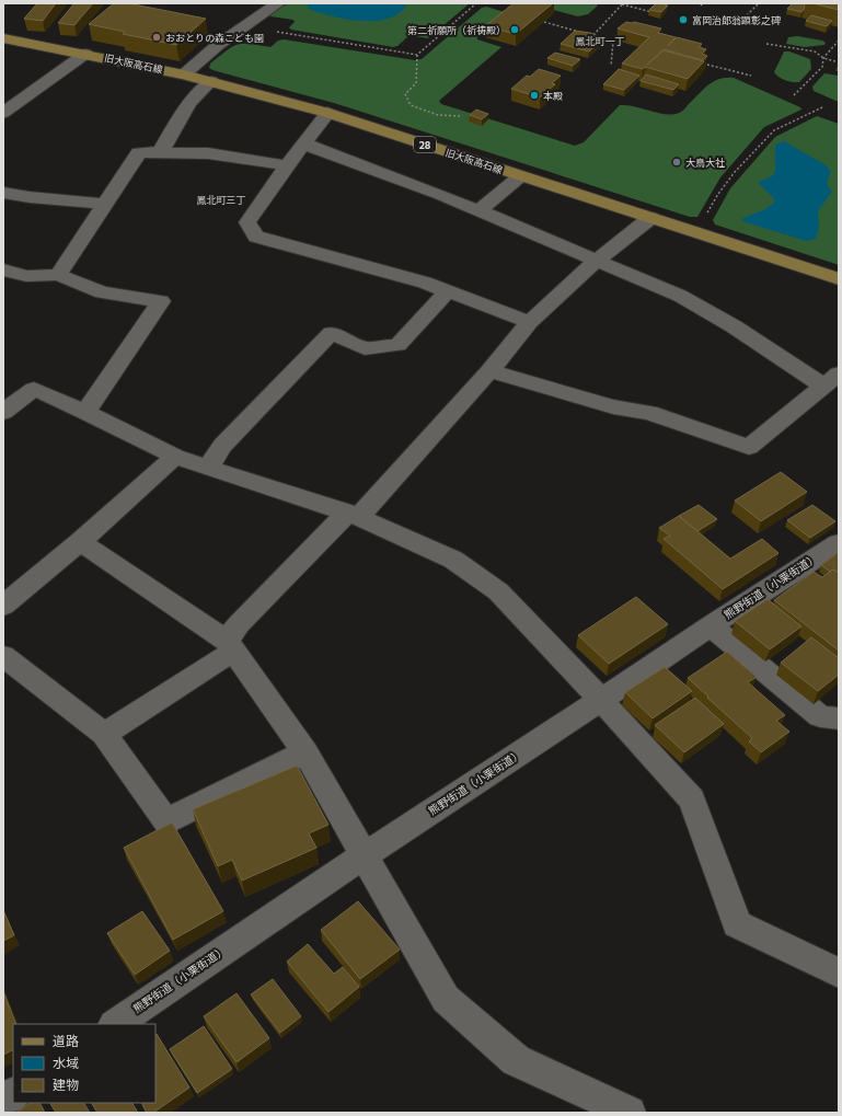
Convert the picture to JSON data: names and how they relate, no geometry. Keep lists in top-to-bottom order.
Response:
{
  "streets": {
    "main road": ["旧大阪高石線", "28"],
    "street": ["熊野街道（小栗街道）"]
  },
  "districts": ["鳳北町一丁", "鳳北町三丁"],
  "places": [
    "富岡治郎翁顕彰之碑",
    "第二祈願所（祈祷殿）",
    "おおとりの森こども園",
    "本殿",
    "大鳥大社"
  ],
  "legend": ["道路", "水域", "建物"]
}
